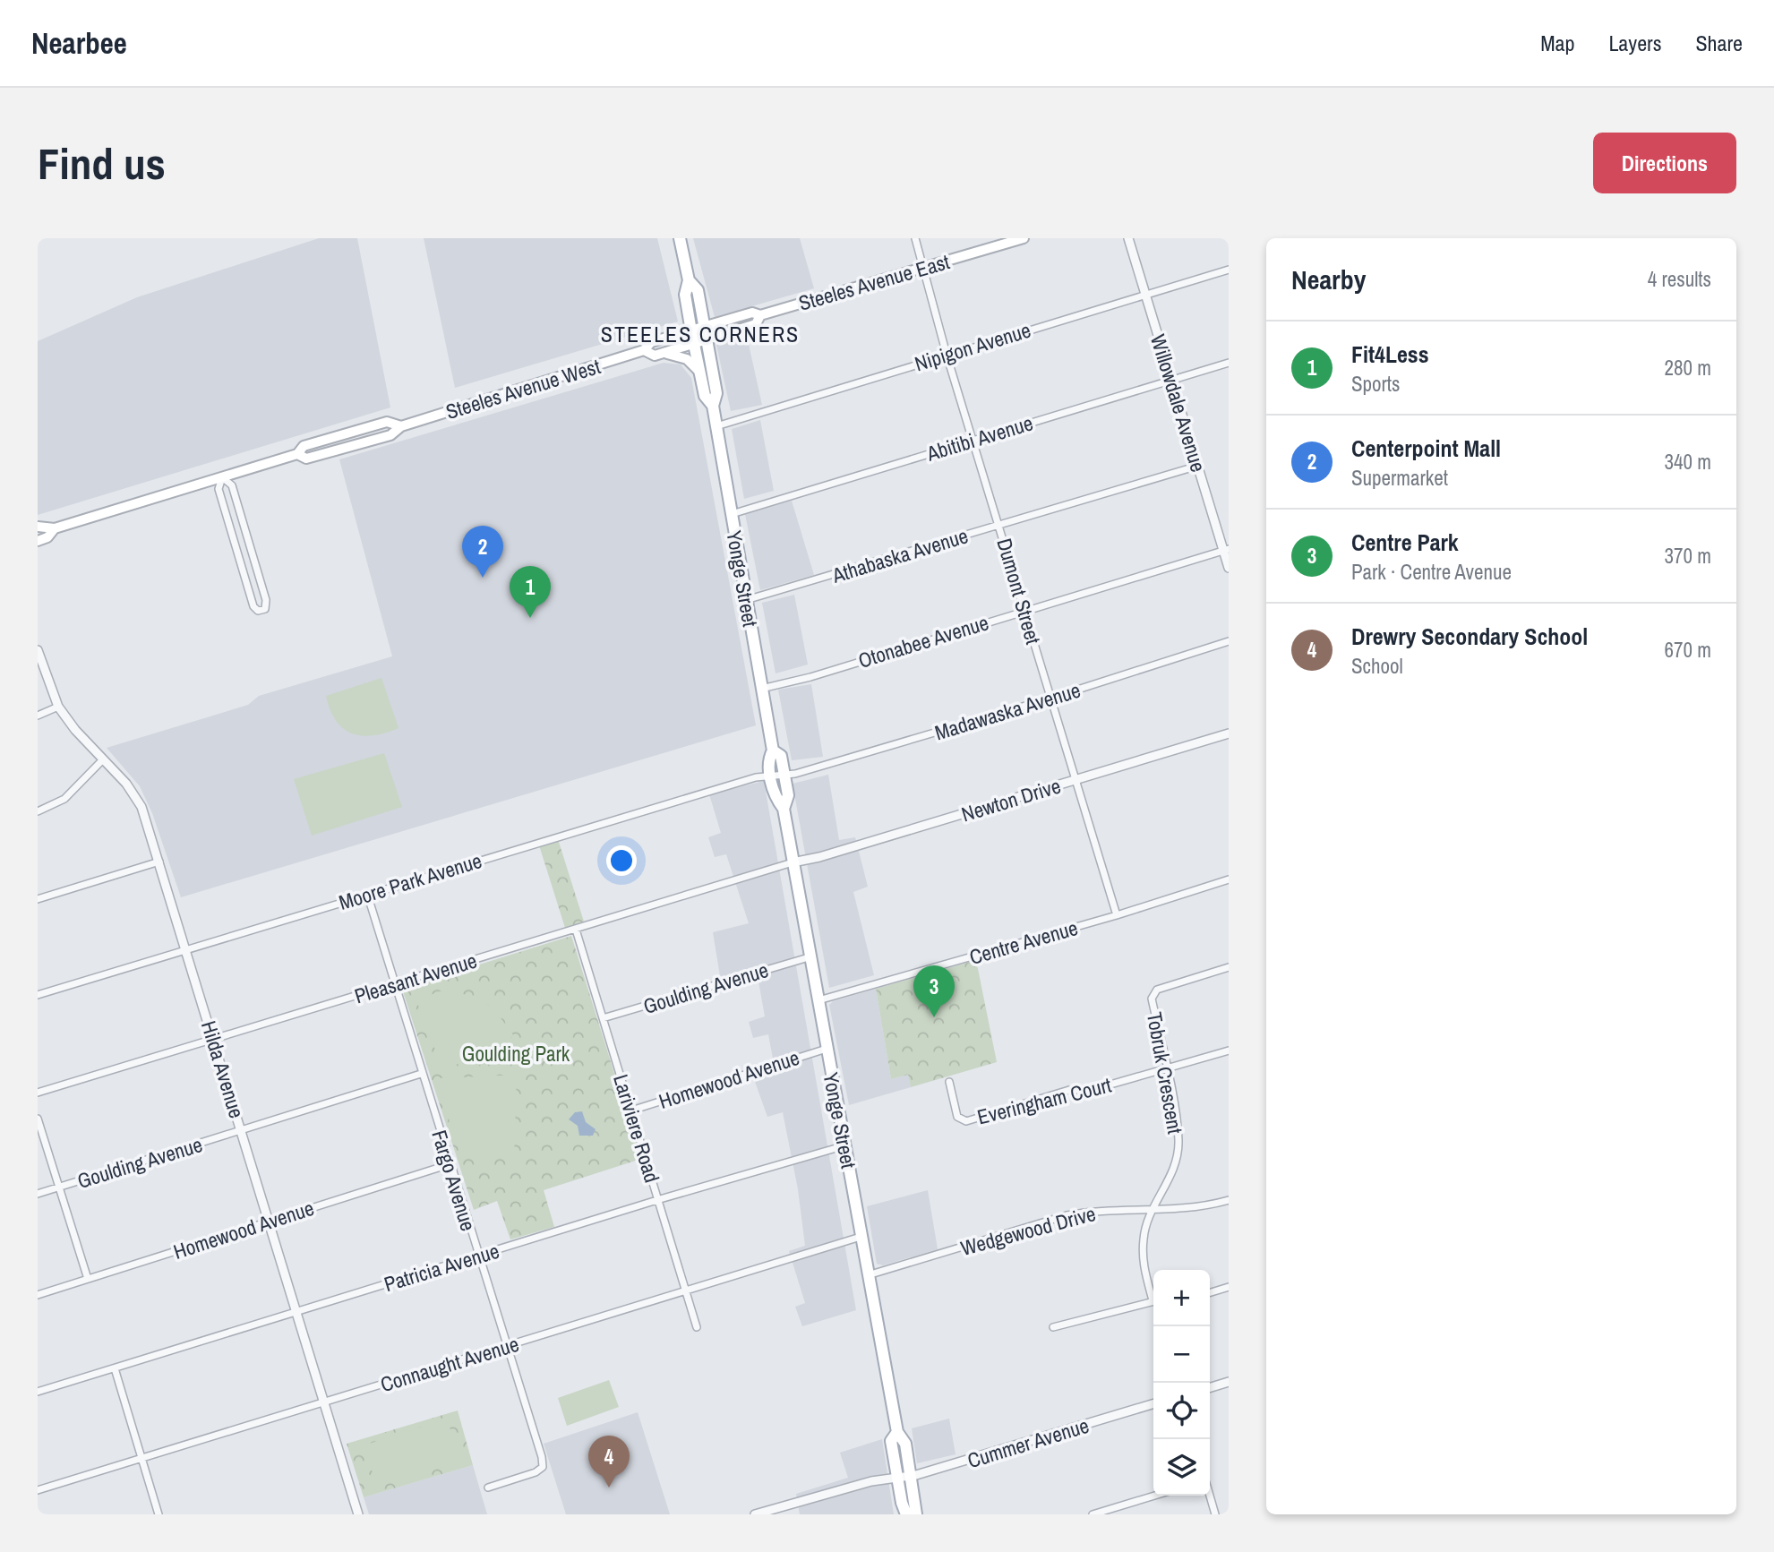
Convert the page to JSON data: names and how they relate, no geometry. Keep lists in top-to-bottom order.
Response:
{
  "streets": {
    "main road": ["Steeles Avenue East", "Steeles Avenue West", "Yonge Street"],
    "street": [
      "Nipigon Avenue",
      "Willowdale Avenue",
      "Abitibi Avenue",
      "Athabaska Avenue",
      "Dumont Street",
      "Otonabee Avenue",
      "Madawaska Avenue",
      "Newton Drive",
      "Moore Park Avenue",
      "Centre Avenue",
      "Pleasant Avenue",
      "Goulding Avenue",
      "Hilda Avenue",
      "Tobruk Crescent",
      "Homewood Avenue",
      "Everingham Court",
      "Lariviere Road",
      "Fargo Avenue",
      "Wedgewood Drive",
      "Patricia Avenue",
      "Connaught Avenue",
      "Cummer Avenue"
    ]
  },
  "crossings": [
    ["Steeles Avenue East", "Steeles Avenue West"],
    ["Steeles Avenue East", "Yonge Street"],
    ["Steeles Avenue East", "Dumont Street"],
    ["Nipigon Avenue", "Willowdale Avenue"],
    ["Nipigon Avenue", "Yonge Street"],
    ["Nipigon Avenue", "Dumont Street"],
    ["Steeles Avenue West", "Yonge Street"],
    ["Willowdale Avenue", "Abitibi Avenue"],
    ["Willowdale Avenue", "Athabaska Avenue"],
    ["Willowdale Avenue", "Otonabee Avenue"],
    ["Abitibi Avenue", "Yonge Street"],
    ["Abitibi Avenue", "Dumont Street"],
    ["Athabaska Avenue", "Yonge Street"],
    ["Athabaska Avenue", "Dumont Street"],
    ["Yonge Street", "Otonabee Avenue"],
    ["Yonge Street", "Madawaska Avenue"],
    ["Yonge Street", "Newton Drive"],
    ["Yonge Street", "Moore Park Avenue"],
    ["Yonge Street", "Centre Avenue"],
    ["Yonge Street", "Pleasant Avenue"],
    ["Yonge Street", "Goulding Avenue"],
    ["Yonge Street", "Homewood Avenue"],
    ["Yonge Street", "Wedgewood Drive"],
    ["Yonge Street", "Patricia Avenue"],
    ["Yonge Street", "Connaught Avenue"],
    ["Yonge Street", "Cummer Avenue"],
    ["Dumont Street", "Otonabee Avenue"],
    ["Dumont Street", "Madawaska Avenue"],
    ["Dumont Street", "Newton Drive"],
    ["Dumont Street", "Centre Avenue"],
    ["Madawaska Avenue", "Moore Park Avenue"],
    ["Newton Drive", "Pleasant Avenue"],
    ["Moore Park Avenue", "Hilda Avenue"],
    ["Moore Park Avenue", "Fargo Avenue"],
    ["Pleasant Avenue", "Hilda Avenue"],
    ["Pleasant Avenue", "Lariviere Road"],
    ["Pleasant Avenue", "Fargo Avenue"],
    ["Goulding Avenue", "Hilda Avenue"],
    ["Goulding Avenue", "Lariviere Road"],
    ["Goulding Avenue", "Fargo Avenue"],
    ["Hilda Avenue", "Homewood Avenue"],
    ["Hilda Avenue", "Patricia Avenue"],
    ["Hilda Avenue", "Connaught Avenue"],
    ["Tobruk Crescent", "Everingham Court"],
    ["Tobruk Crescent", "Wedgewood Drive"],
    ["Homewood Avenue", "Lariviere Road"],
    ["Homewood Avenue", "Fargo Avenue"],
    ["Lariviere Road", "Patricia Avenue"],
    ["Lariviere Road", "Connaught Avenue"],
    ["Fargo Avenue", "Patricia Avenue"],
    ["Fargo Avenue", "Connaught Avenue"]
  ],
  "districts": ["STEELES CORNERS"],
  "parks": ["Goulding Park"],
  "page": {
    "header": "Nearbee",
    "nav": ["Map", "Layers", "Share"],
    "buttons": "Directions",
    "title": "Find us",
    "heading": ["Nearby", "4 results"],
    "list": [
      {
        "mark": "1",
        "name": "Fit4Less",
        "note": "Sports",
        "value": "280 m"
      },
      {
        "mark": "2",
        "name": "Centerpoint Mall",
        "note": "Supermarket",
        "value": "340 m"
      },
      {
        "mark": "3",
        "name": "Centre Park",
        "note": "Park · Centre Avenue",
        "value": "370 m"
      },
      {
        "mark": "4",
        "name": "Drewry Secondary School",
        "note": "School",
        "value": "670 m"
      }
    ],
    "pins": [
      "2",
      "1",
      "3",
      "4"
    ],
    "map_buttons": ["+", "−"]
  }
}
